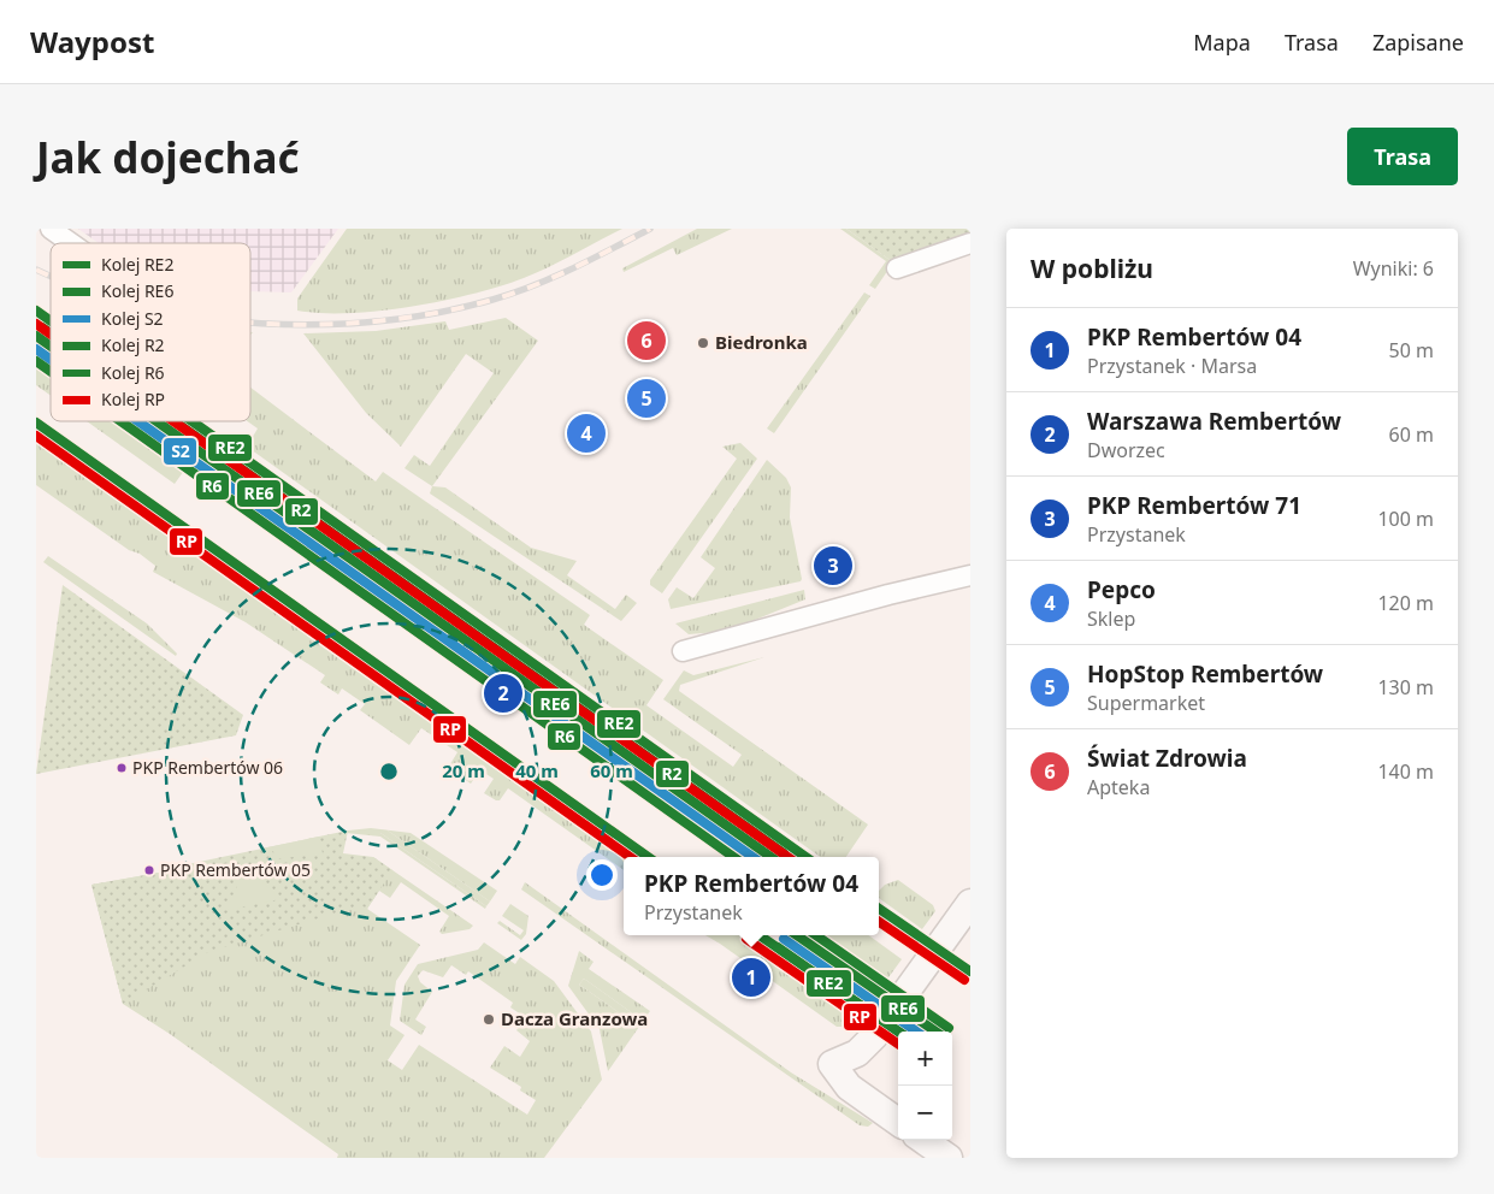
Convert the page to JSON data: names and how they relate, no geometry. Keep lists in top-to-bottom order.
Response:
{
  "places": [
    "Biedronka",
    "PKP Rembertów 06",
    "PKP Rembertów 05",
    "Dacza Granzowa"
  ],
  "lines": [
    "rail line RE2",
    "rail line RP",
    "rail line R2",
    "rail line RE6",
    "rail line S2",
    "rail line R6"
  ],
  "legend": [
    "Kolej RE2",
    "Kolej RE6",
    "Kolej S2",
    "Kolej R2",
    "Kolej R6",
    "Kolej RP"
  ],
  "page": {
    "header": "Waypost",
    "nav": ["Mapa", "Trasa", "Zapisane"],
    "buttons": "Trasa",
    "title": "Jak dojechać",
    "heading": ["W pobliżu", "Wyniki: 6"],
    "list": [
      {
        "mark": "1",
        "name": "PKP Rembertów 04",
        "note": "Przystanek · Marsa",
        "value": "50 m"
      },
      {
        "mark": "2",
        "name": "Warszawa Rembertów",
        "note": "Dworzec",
        "value": "60 m"
      },
      {
        "mark": "3",
        "name": "PKP Rembertów 71",
        "note": "Przystanek",
        "value": "100 m"
      },
      {
        "mark": "4",
        "name": "Pepco",
        "note": "Sklep",
        "value": "120 m"
      },
      {
        "mark": "5",
        "name": "HopStop Rembertów",
        "note": "Supermarket",
        "value": "130 m"
      },
      {
        "mark": "6",
        "name": "Świat Zdrowia",
        "note": "Apteka",
        "value": "140 m"
      }
    ],
    "pins": [
      "6",
      "5",
      "4",
      "3",
      "2",
      "1"
    ],
    "popup": ["PKP Rembertów 04", "Przystanek"],
    "map_buttons": ["+", "−"]
  },
  "rings": ["20 m", "40 m", "60 m"]
}
